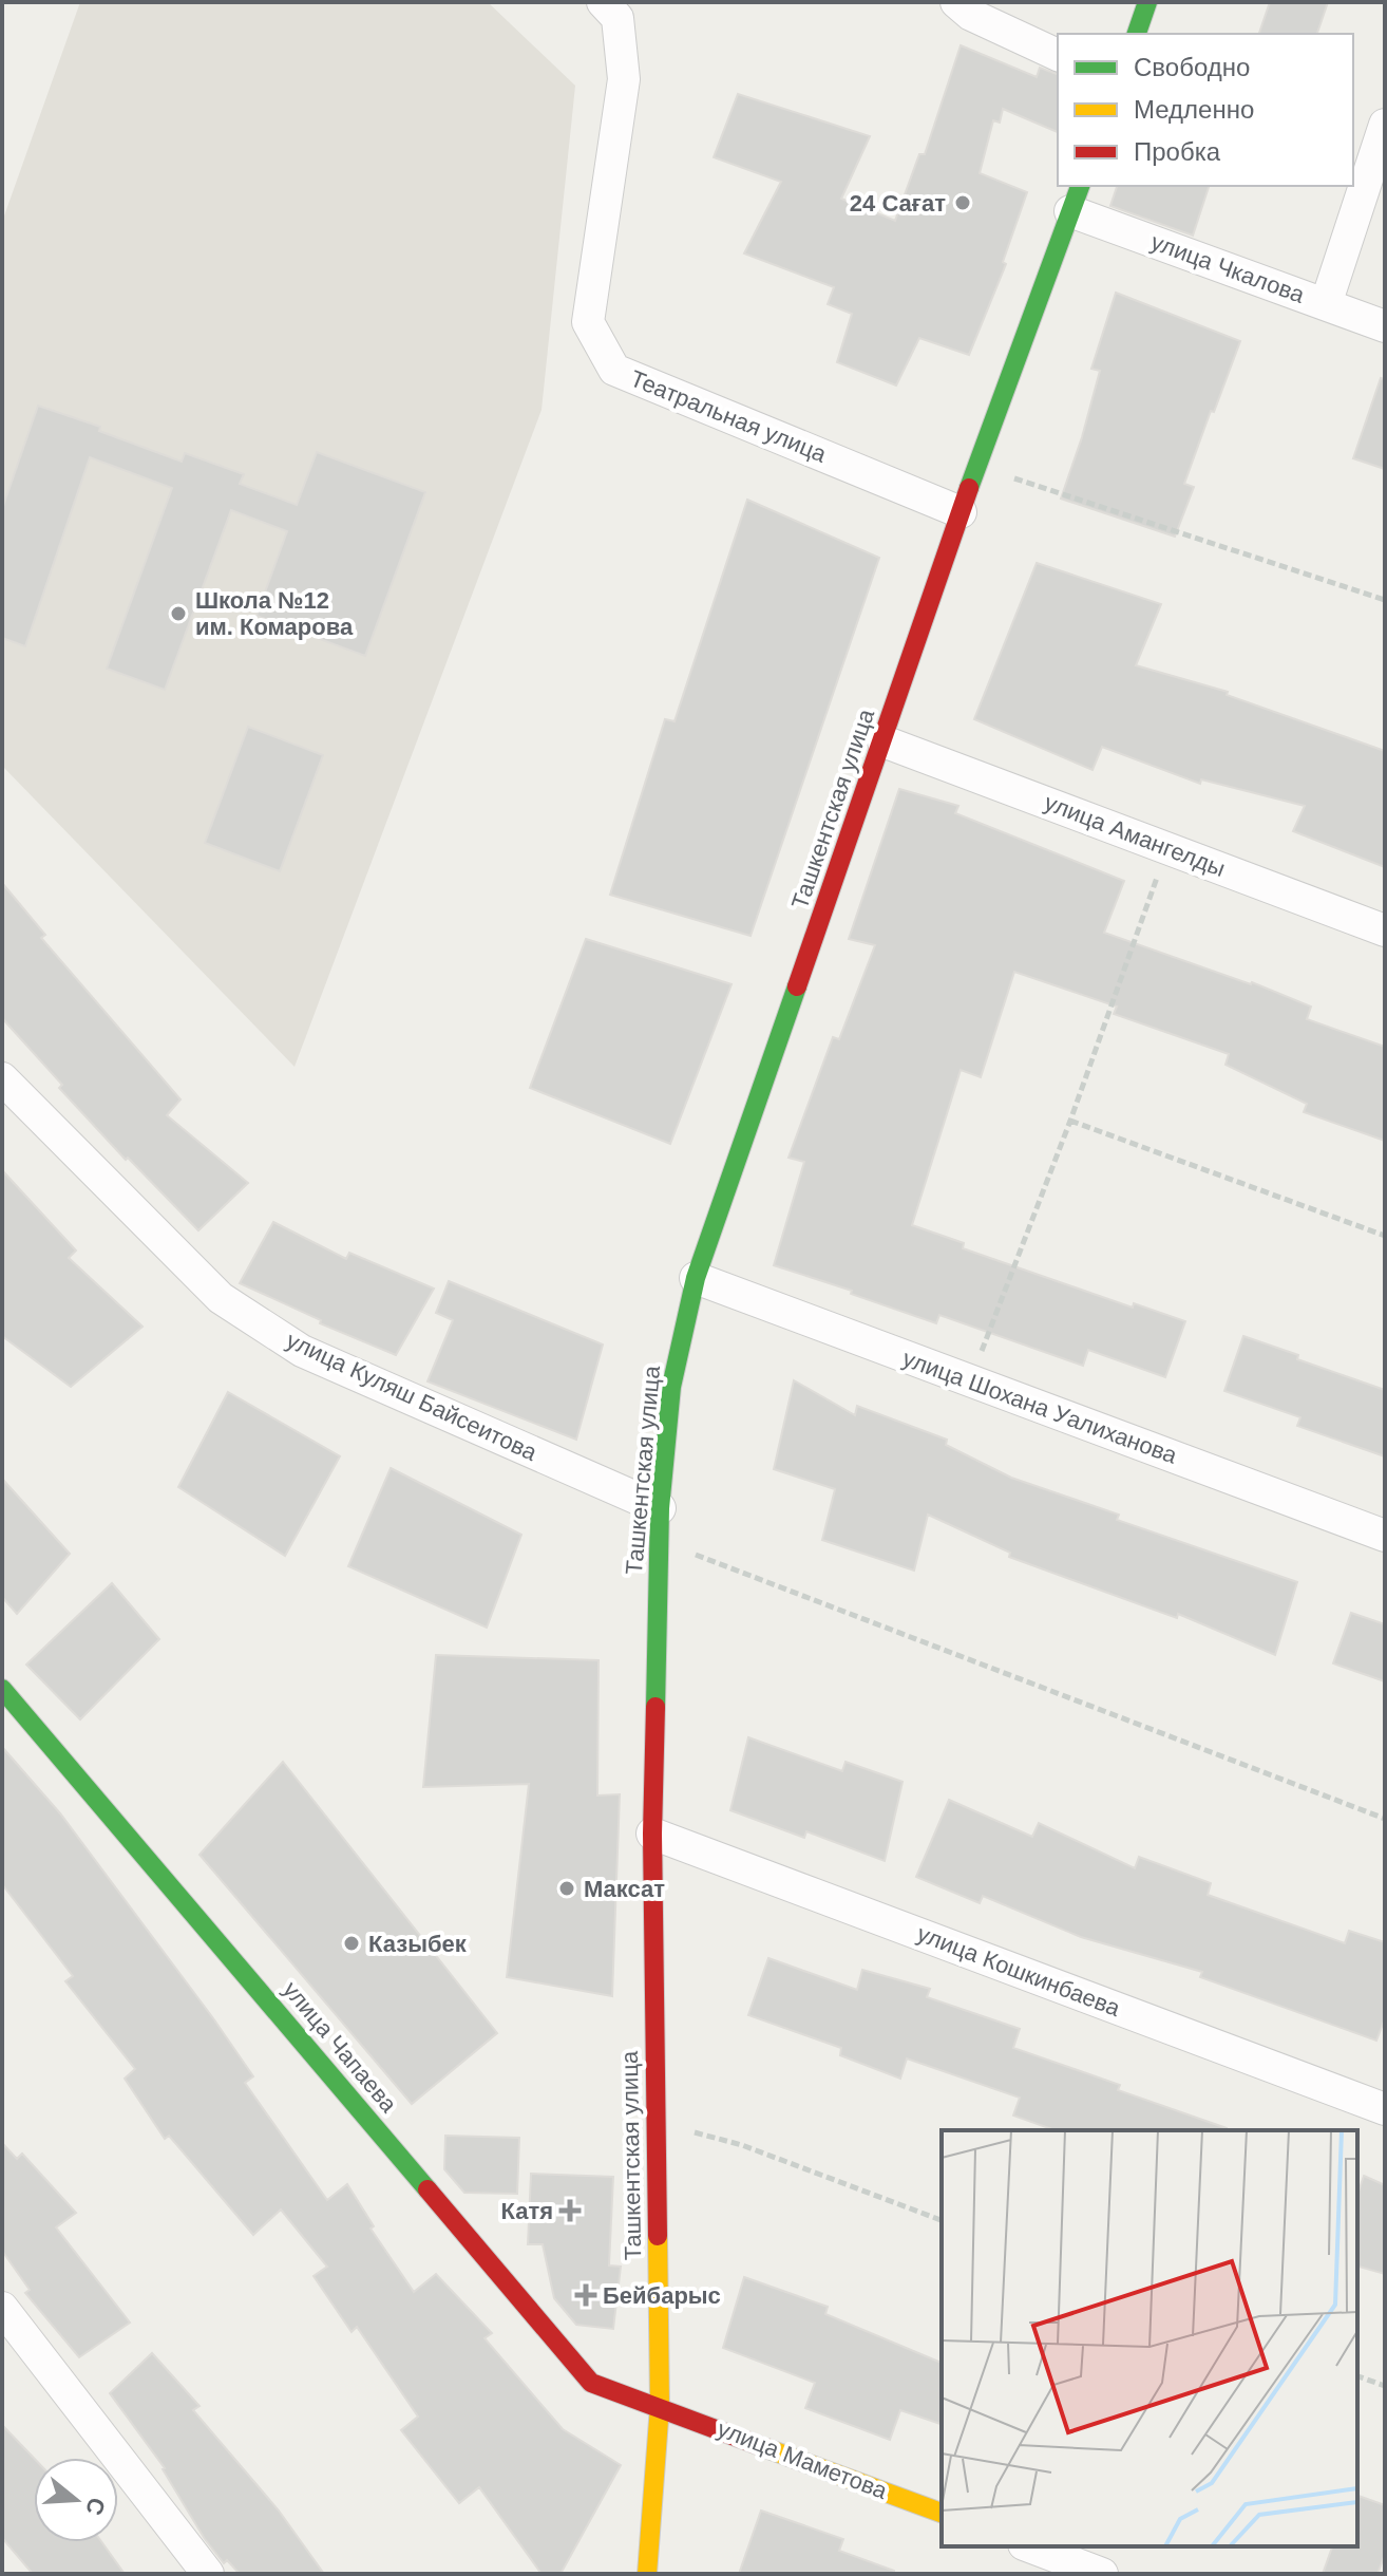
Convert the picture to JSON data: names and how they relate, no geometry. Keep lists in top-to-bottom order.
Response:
{
  "streets": {
    "main road": ["Ташкентская улица", "улица Чапаева", "улица Маметова"],
    "street": [
      "улица Чкалова",
      "Театральная улица",
      "улица Амангелды",
      "улица Куляш Байсеитова",
      "улица Шохана Уалиханова",
      "улица Кошкинбаева"
    ]
  },
  "crossings": [
    ["улица Чкалова", "Ташкентская улица"],
    ["Театральная улица", "Ташкентская улица"],
    ["Ташкентская улица", "улица Амангелды"],
    ["Ташкентская улица", "улица Куляш Байсеитова"],
    ["Ташкентская улица", "улица Шохана Уалиханова"],
    ["Ташкентская улица", "улица Кошкинбаева"],
    ["Ташкентская улица", "улица Чапаева"],
    ["Ташкентская улица", "улица Маметова"],
    ["улица Чапаева", "улица Маметова"]
  ],
  "places": {
    "other": [
      "24 Сағат",
      "Школа №12 им. Комарова",
      "Максат",
      "Казыбек"
    ],
    "health": ["Катя", "Бейбарыс"]
  },
  "legend": ["Свободно", "Медленно", "Пробка"],
  "north": "right"
}
